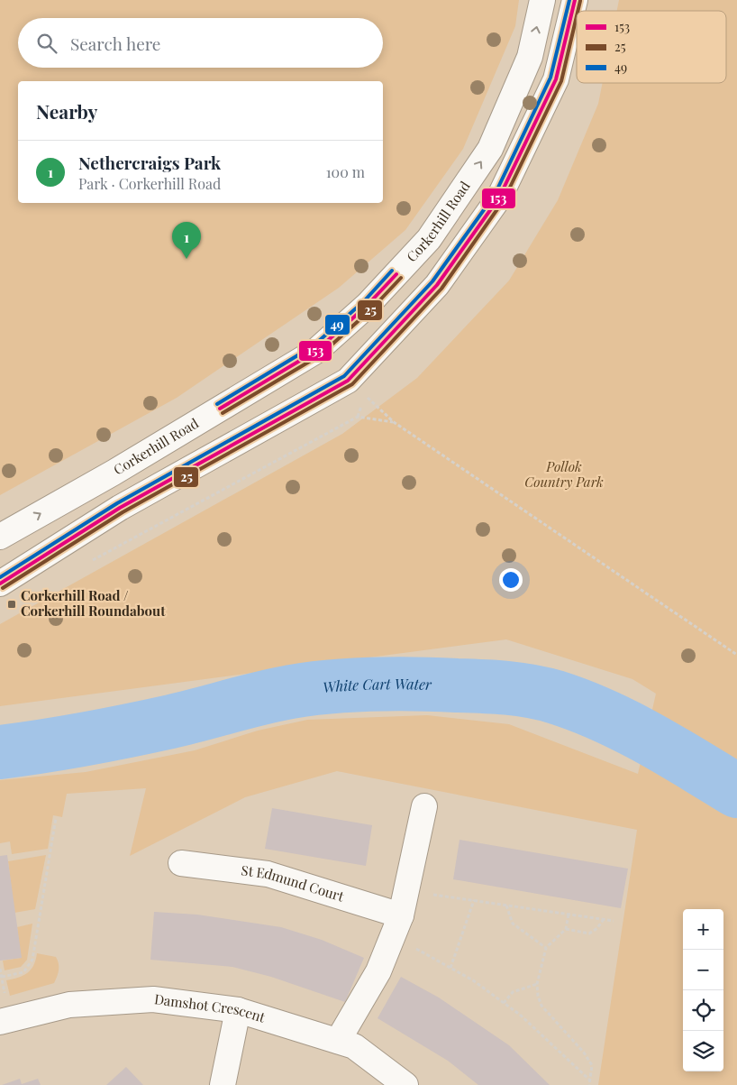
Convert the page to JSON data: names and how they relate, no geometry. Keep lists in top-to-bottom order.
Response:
{
  "streets": {
    "street": ["Corkerhill Road", "St Edmund Court", "Damshot Crescent"]
  },
  "water": ["White Cart Water"],
  "parks": ["Pollok Country Park"],
  "places": {
    "transit": ["Corkerhill Road / Corkerhill Roundabout"]
  },
  "lines": ["transit line 153", "transit line 49", "transit line 25"],
  "legend": ["153", "25", "49"],
  "page": {
    "search": "Search here",
    "heading": "Nearby",
    "list": [
      {
        "mark": "1",
        "name": "Nethercraigs Park",
        "note": "Park · Corkerhill Road",
        "value": "100 m"
      }
    ],
    "pins": "1",
    "map_buttons": ["+", "−"]
  }
}
